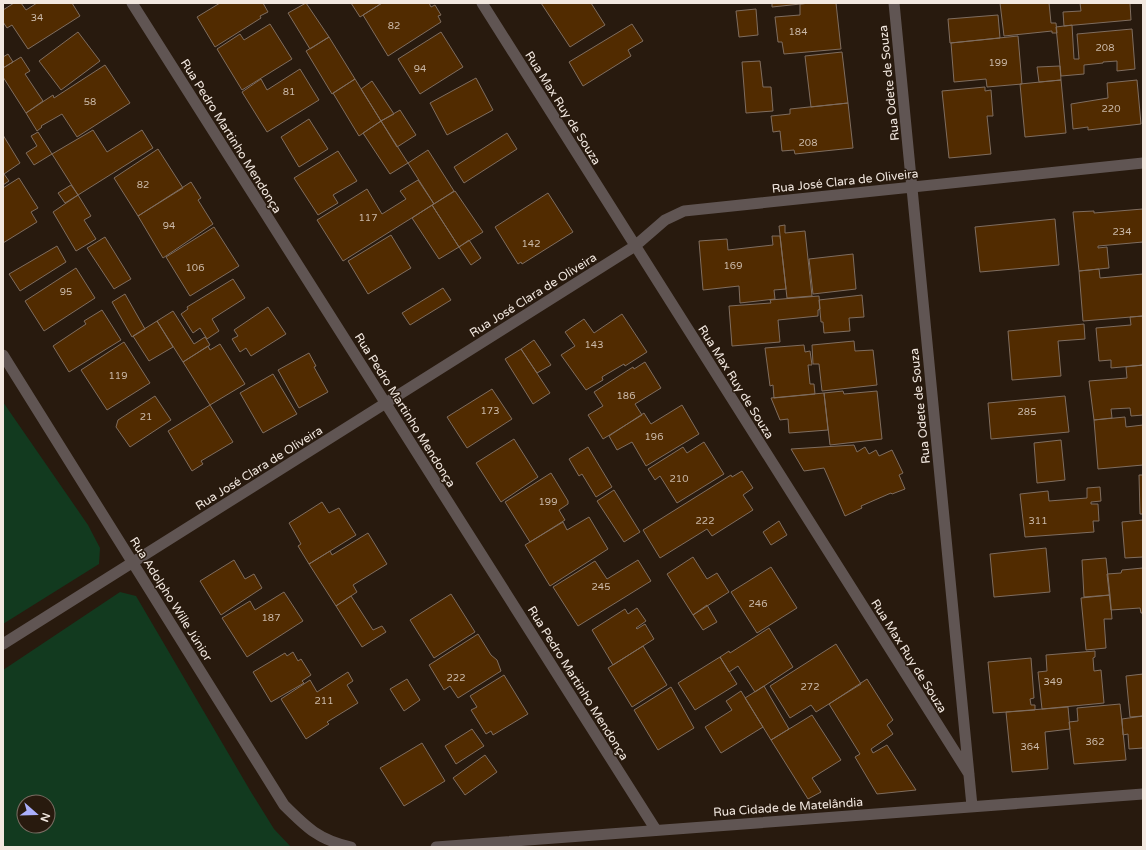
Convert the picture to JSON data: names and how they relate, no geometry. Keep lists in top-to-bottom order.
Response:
{
  "streets": {
    "street": [
      "Rua Odete de Souza",
      "Rua Max Ruy de Souza",
      "Rua Pedro Martinho Mendonça",
      "Rua José Clara de Oliveira",
      "Rua Adolpho Wille Júnior",
      "Rua Cidade de Matelândia"
    ]
  },
  "crossings": [
    ["Rua Odete de Souza", "Rua Max Ruy de Souza"],
    ["Rua Odete de Souza", "Rua José Clara de Oliveira"],
    ["Rua Odete de Souza", "Rua Cidade de Matelândia"],
    ["Rua Max Ruy de Souza", "Rua José Clara de Oliveira"],
    ["Rua Pedro Martinho Mendonça", "Rua José Clara de Oliveira"],
    ["Rua Pedro Martinho Mendonça", "Rua Cidade de Matelândia"],
    ["Rua José Clara de Oliveira", "Rua Adolpho Wille Júnior"]
  ],
  "house_numbers": [
    "34",
    "82",
    "184",
    "208",
    "199",
    "94",
    "81",
    "58",
    "220",
    "208",
    "82",
    "117",
    "94",
    "234",
    "142",
    "169",
    "106",
    "95",
    "143",
    "119",
    "186",
    "173",
    "285",
    "21",
    "196",
    "210",
    "199",
    "222",
    "311",
    "245",
    "246",
    "187",
    "222",
    "349",
    "272",
    "211",
    "362",
    "364"
  ],
  "north": "right"
}
